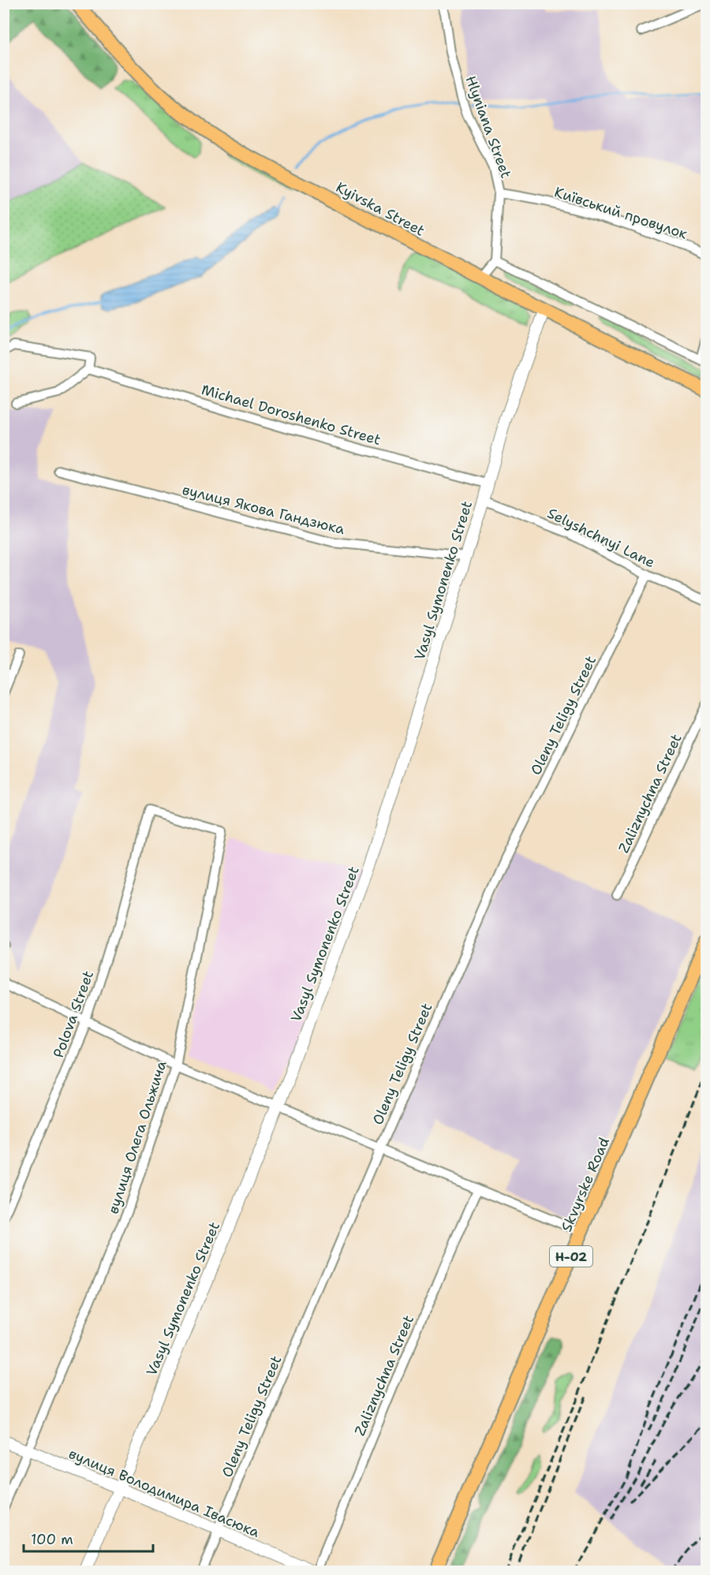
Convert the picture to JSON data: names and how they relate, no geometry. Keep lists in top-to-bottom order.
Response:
{
  "streets": {
    "main road": ["Kyivska Street", "Skvyrske Road", "Н-02"],
    "street": [
      "Hlyniana Street",
      "Київський провулок",
      "Michael Doroshenko Street",
      "вулиця Якова Гандзюка",
      "Selyshchnyi Lane",
      "Vasyl Symonenko Street",
      "Oleny Teligy Street",
      "Zaliznychna Street",
      "Polova Street",
      "вулиця Олега Ольжича",
      "вулиця Володимира Івасюка"
    ]
  },
  "crossings": [
    ["Hlyniana Street", "Київський провулок"],
    ["Kyivska Street", "Vasyl Symonenko Street"],
    ["Michael Doroshenko Street", "Vasyl Symonenko Street"],
    ["вулиця Якова Гандзюка", "Vasyl Symonenko Street"],
    ["Selyshchnyi Lane", "Vasyl Symonenko Street"],
    ["Selyshchnyi Lane", "Oleny Teligy Street"],
    ["Vasyl Symonenko Street", "вулиця Володимира Івасюка"],
    ["Oleny Teligy Street", "вулиця Володимира Івасюка"],
    ["Polova Street", "вулиця Олега Ольжича"],
    ["вулиця Олега Ольжича", "вулиця Володимира Івасюка"]
  ],
  "scale_bar": "100 m"
}
